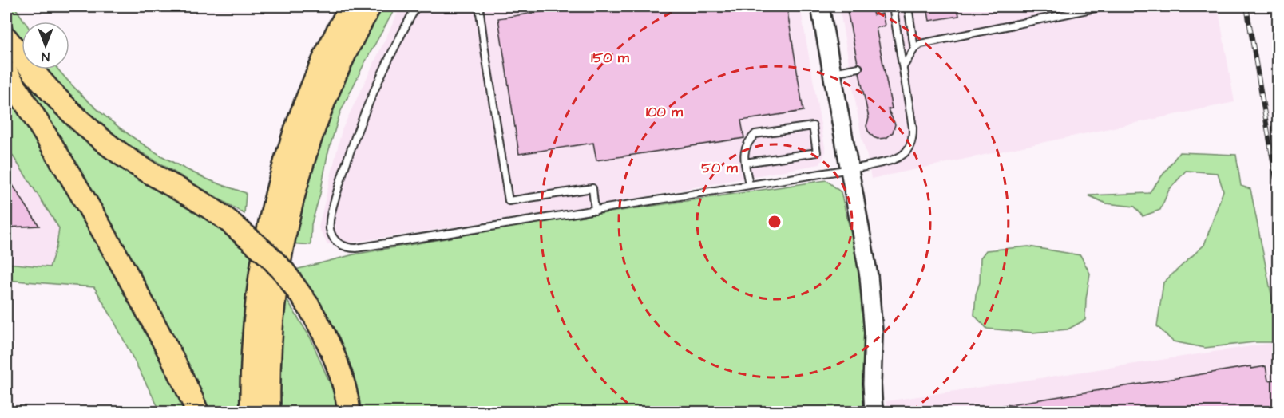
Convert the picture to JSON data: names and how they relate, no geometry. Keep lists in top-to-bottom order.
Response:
{
  "north": "bottom",
  "rings": ["150 m", "100 m", "50 m"]
}
